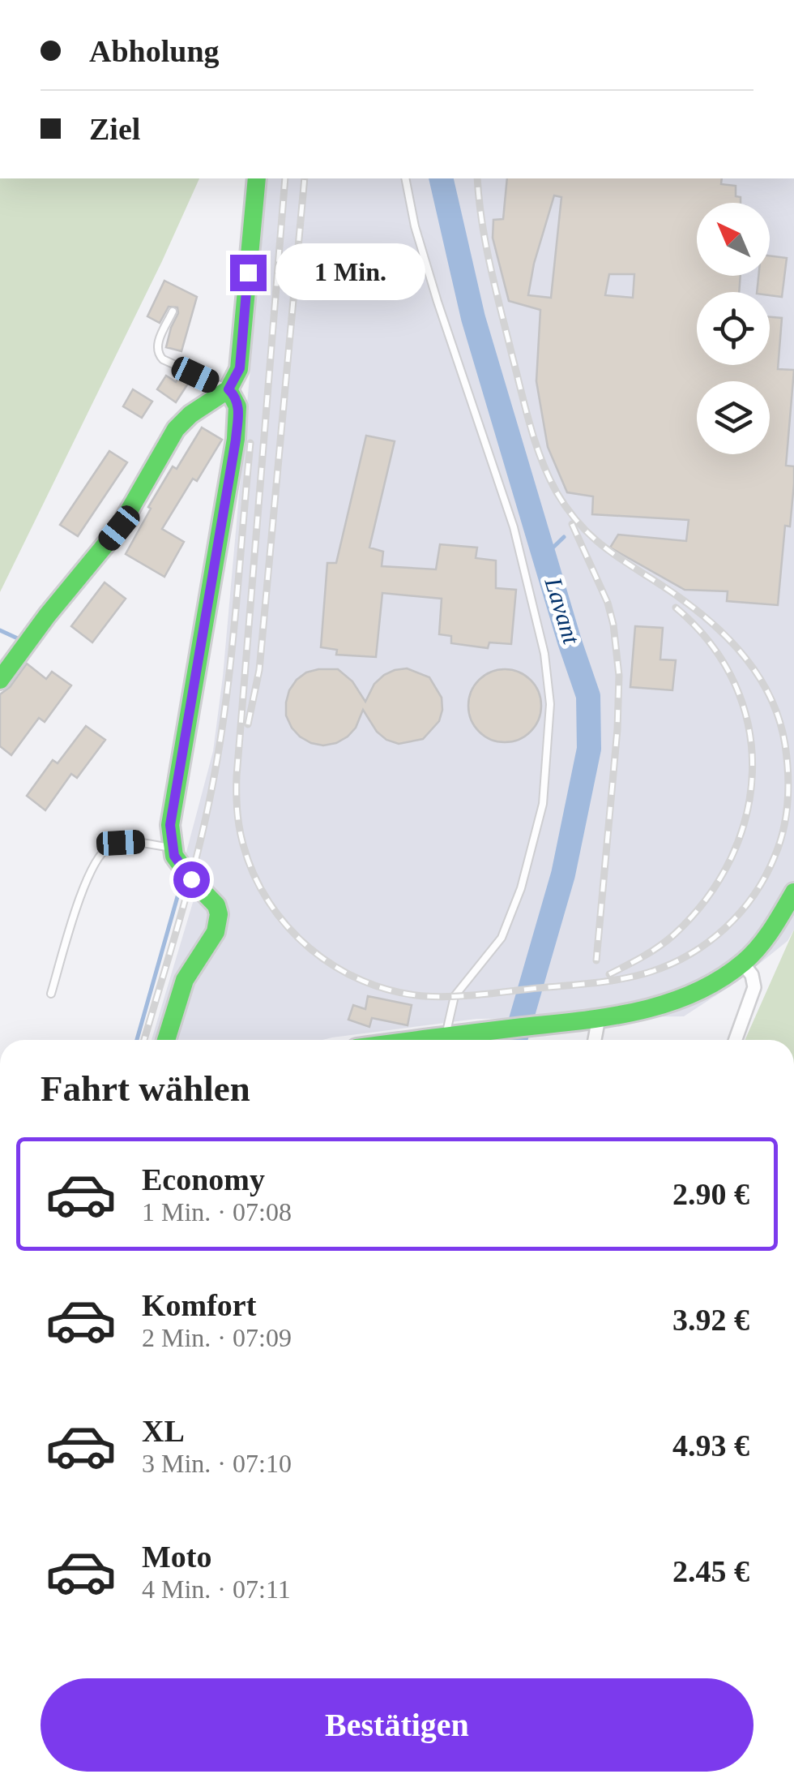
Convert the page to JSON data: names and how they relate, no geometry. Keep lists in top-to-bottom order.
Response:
{
  "water": ["Lavant"],
  "north": "top left",
  "page": {
    "banner": ["Abholung", "Ziel"],
    "bubble": "1 Min.",
    "heading": "Fahrt wählen",
    "list": [
      {
        "name": "Economy",
        "note": "1 Min. · 07:08",
        "value": "2.90 €"
      },
      {
        "name": "Komfort",
        "note": "2 Min. · 07:09",
        "value": "3.92 €"
      },
      {
        "name": "XL",
        "note": "3 Min. · 07:10",
        "value": "4.93 €"
      },
      {
        "name": "Moto",
        "note": "4 Min. · 07:11",
        "value": "2.45 €"
      }
    ],
    "buttons": "Bestätigen"
  }
}
